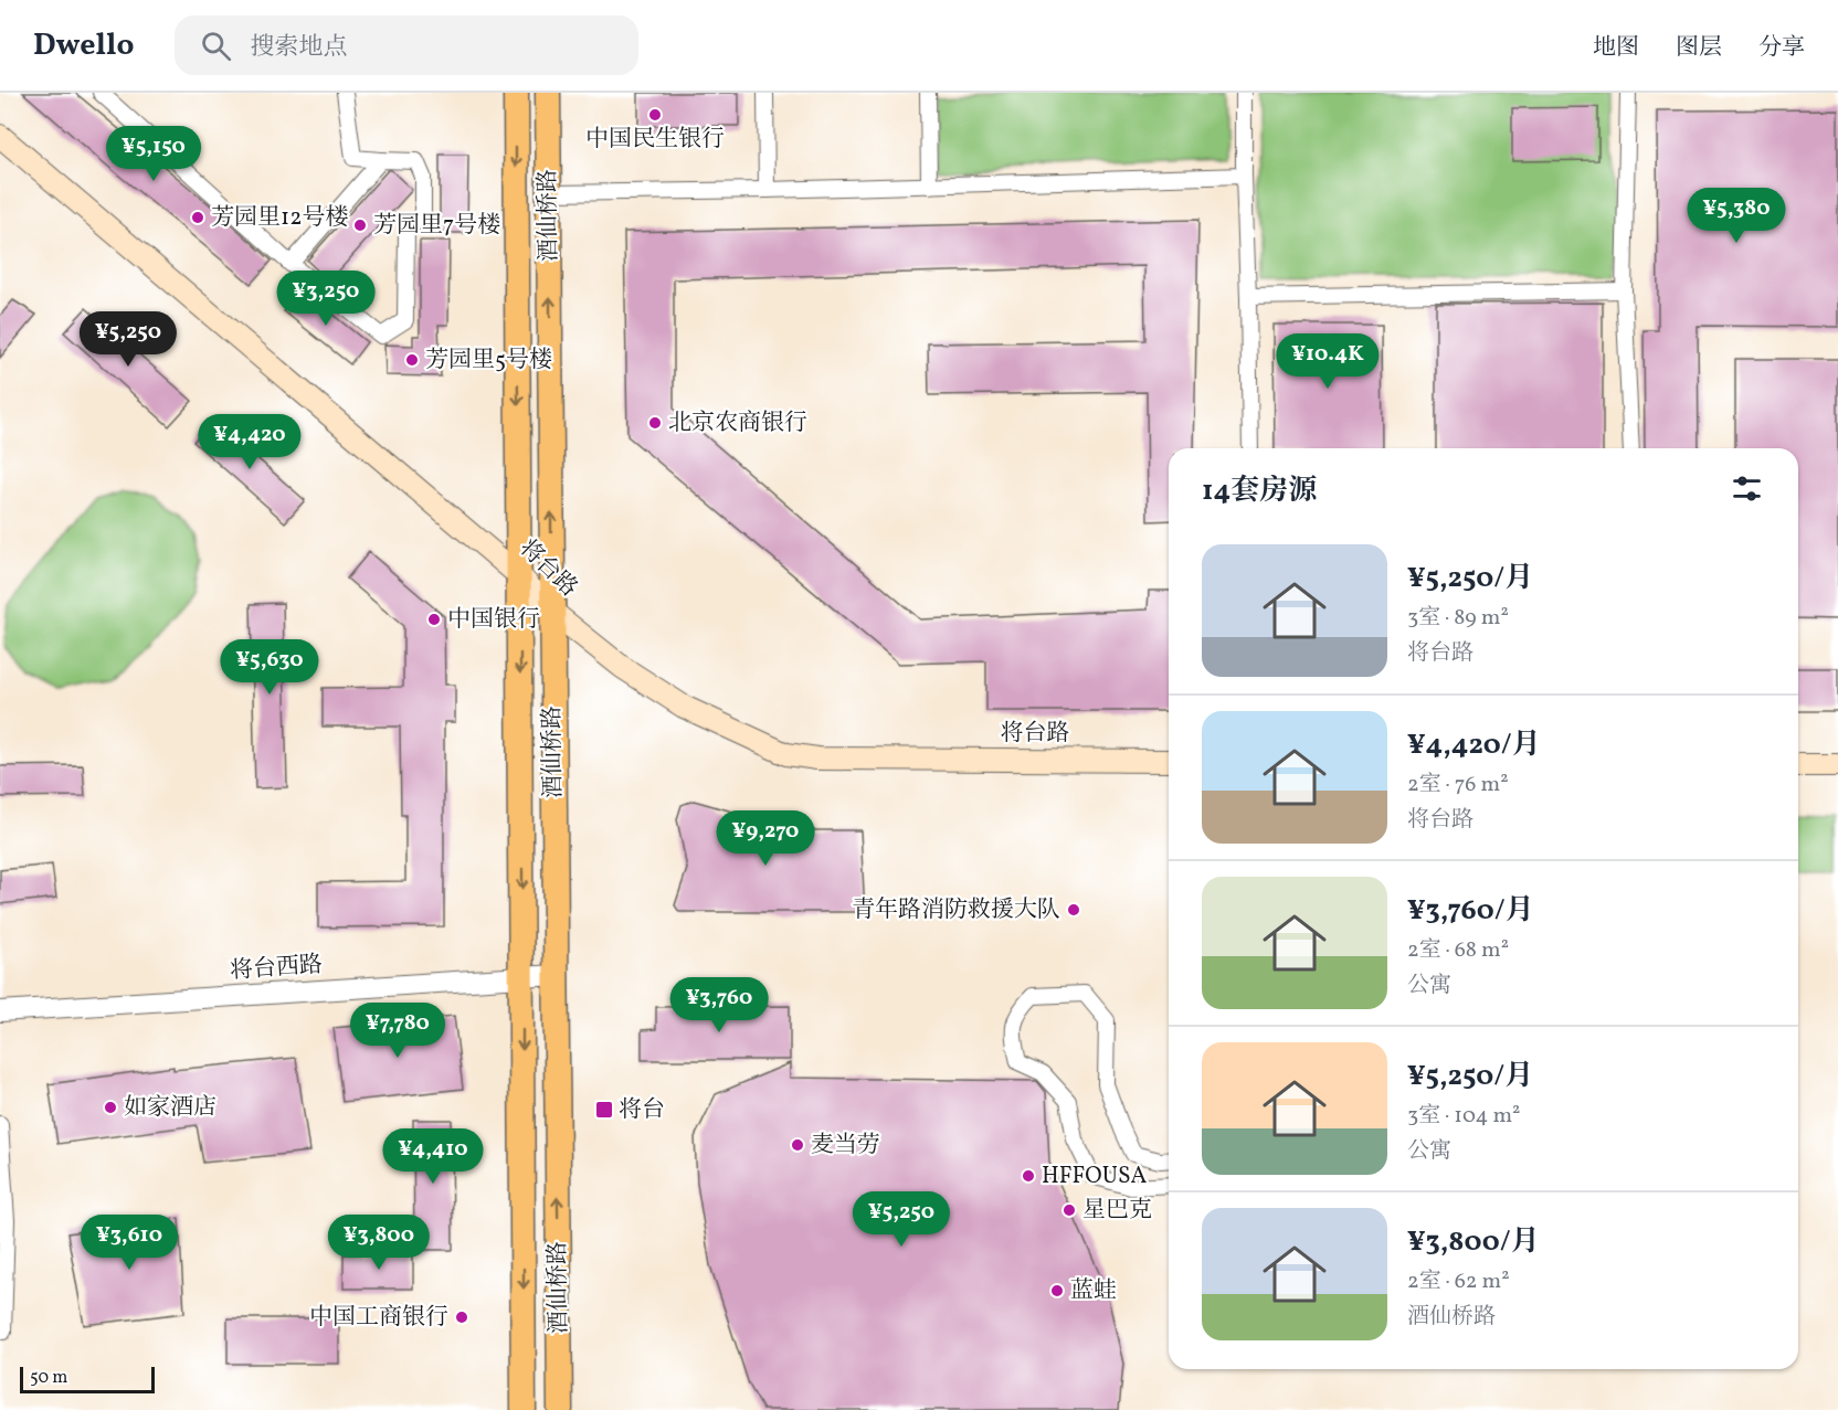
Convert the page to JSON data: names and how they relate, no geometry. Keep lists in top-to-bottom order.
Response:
{
  "streets": {
    "main road": ["酒仙桥路", "将台路"],
    "street": ["将台西路"]
  },
  "crossings": [
    ["酒仙桥路", "将台路"],
    ["酒仙桥路", "将台西路"]
  ],
  "places": {
    "other": [
      "中国民生银行",
      "芳园里12号楼",
      "芳园里7号楼",
      "芳园里5号楼",
      "北京农商银行",
      "中国银行",
      "青年路消防救援大队",
      "如家酒店",
      "麦当劳",
      "HFFOUSA",
      "星巴克",
      "蓝蛙",
      "中国工商银行"
    ],
    "transit": ["将台"]
  },
  "scale_bar": "50 m",
  "page": {
    "header": "Dwello",
    "search": "搜索地点",
    "nav": ["地图", "图层", "分享"],
    "price": [
      "¥5,150",
      "¥5,380",
      "¥3,250",
      "¥5,250",
      "¥10.4K",
      "¥4,420",
      "¥5,630",
      "¥9,270",
      "¥3,760",
      "¥7,780",
      "¥4,410",
      "¥5,250",
      "¥3,610",
      "¥3,800"
    ],
    "heading": "14套房源",
    "list": [
      {
        "name": "¥5,250/月",
        "note": "3室 · 89 m² · 将台路"
      },
      {
        "name": "¥4,420/月",
        "note": "2室 · 76 m² · 将台路"
      },
      {
        "name": "¥3,760/月",
        "note": "2室 · 68 m² · 公寓"
      },
      {
        "name": "¥5,250/月",
        "note": "3室 · 104 m² · 公寓"
      },
      {
        "name": "¥3,800/月",
        "note": "2室 · 62 m² · 酒仙桥路"
      }
    ],
    "scale": "50 m"
  }
}
